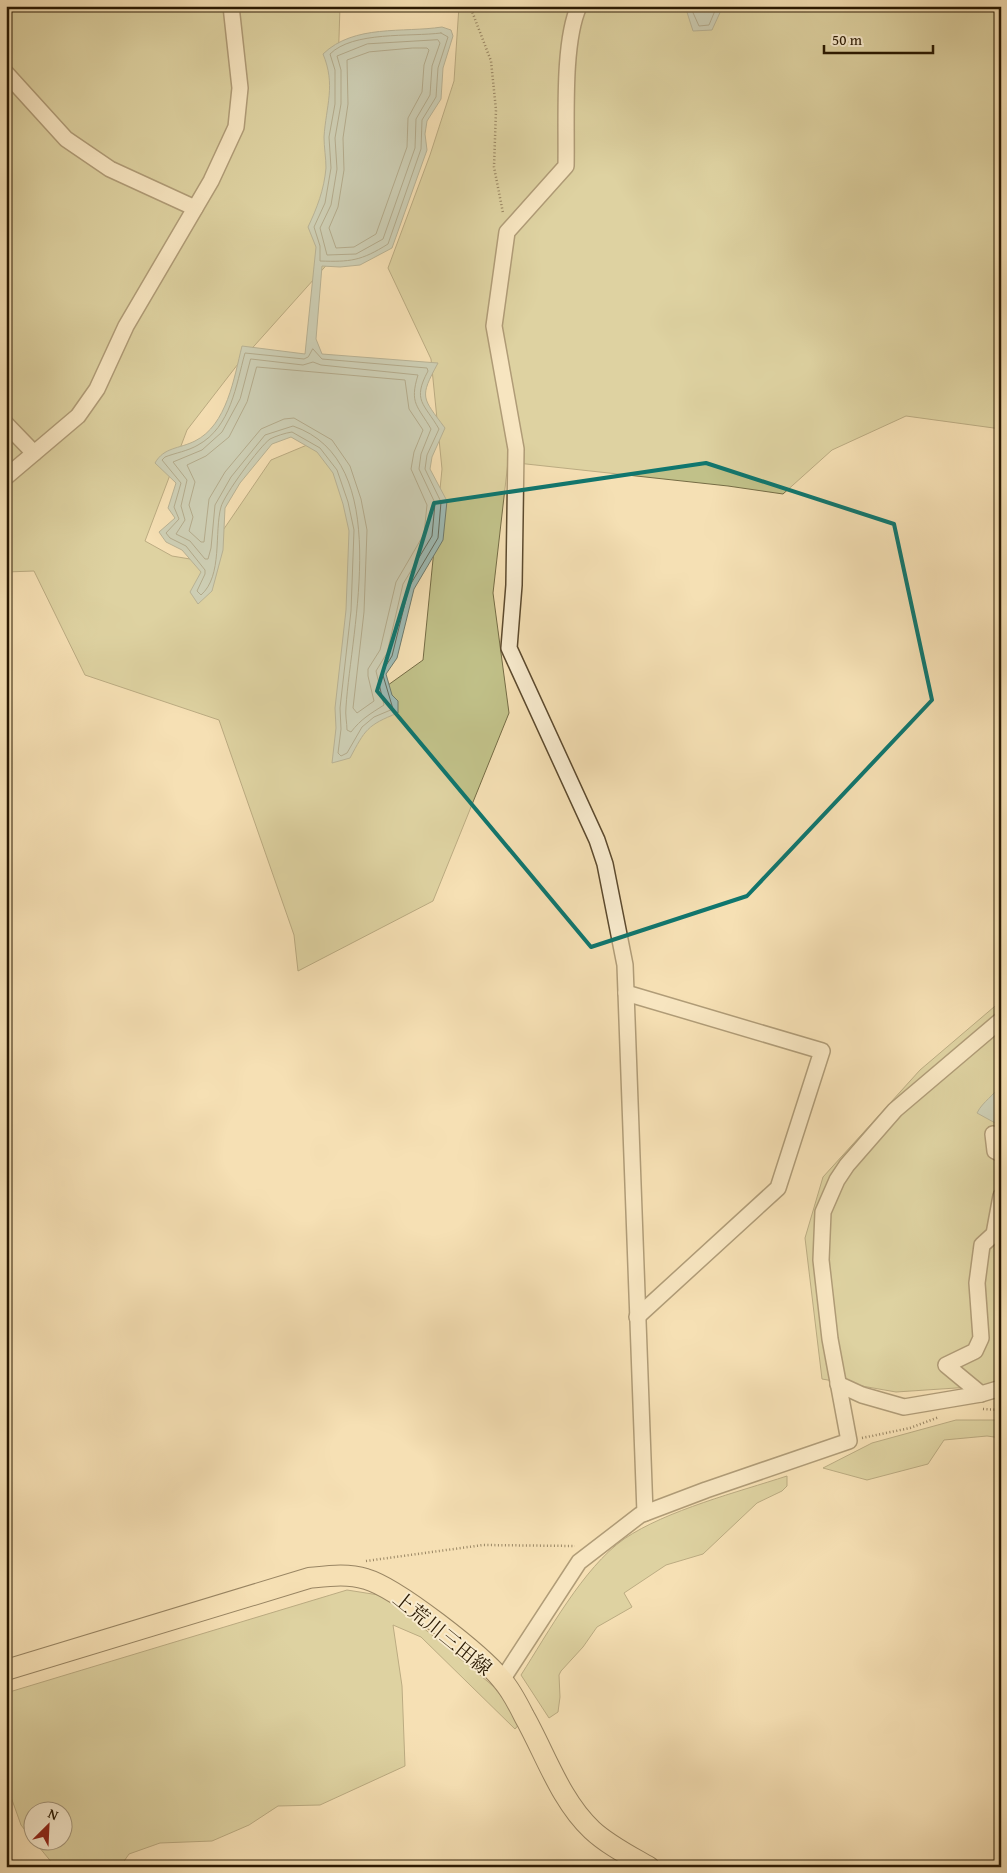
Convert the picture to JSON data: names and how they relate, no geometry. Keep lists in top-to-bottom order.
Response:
{
  "streets": {
    "main road": ["上荒川三田線"]
  },
  "scale_bar": "50 m",
  "north": "top right"
}
